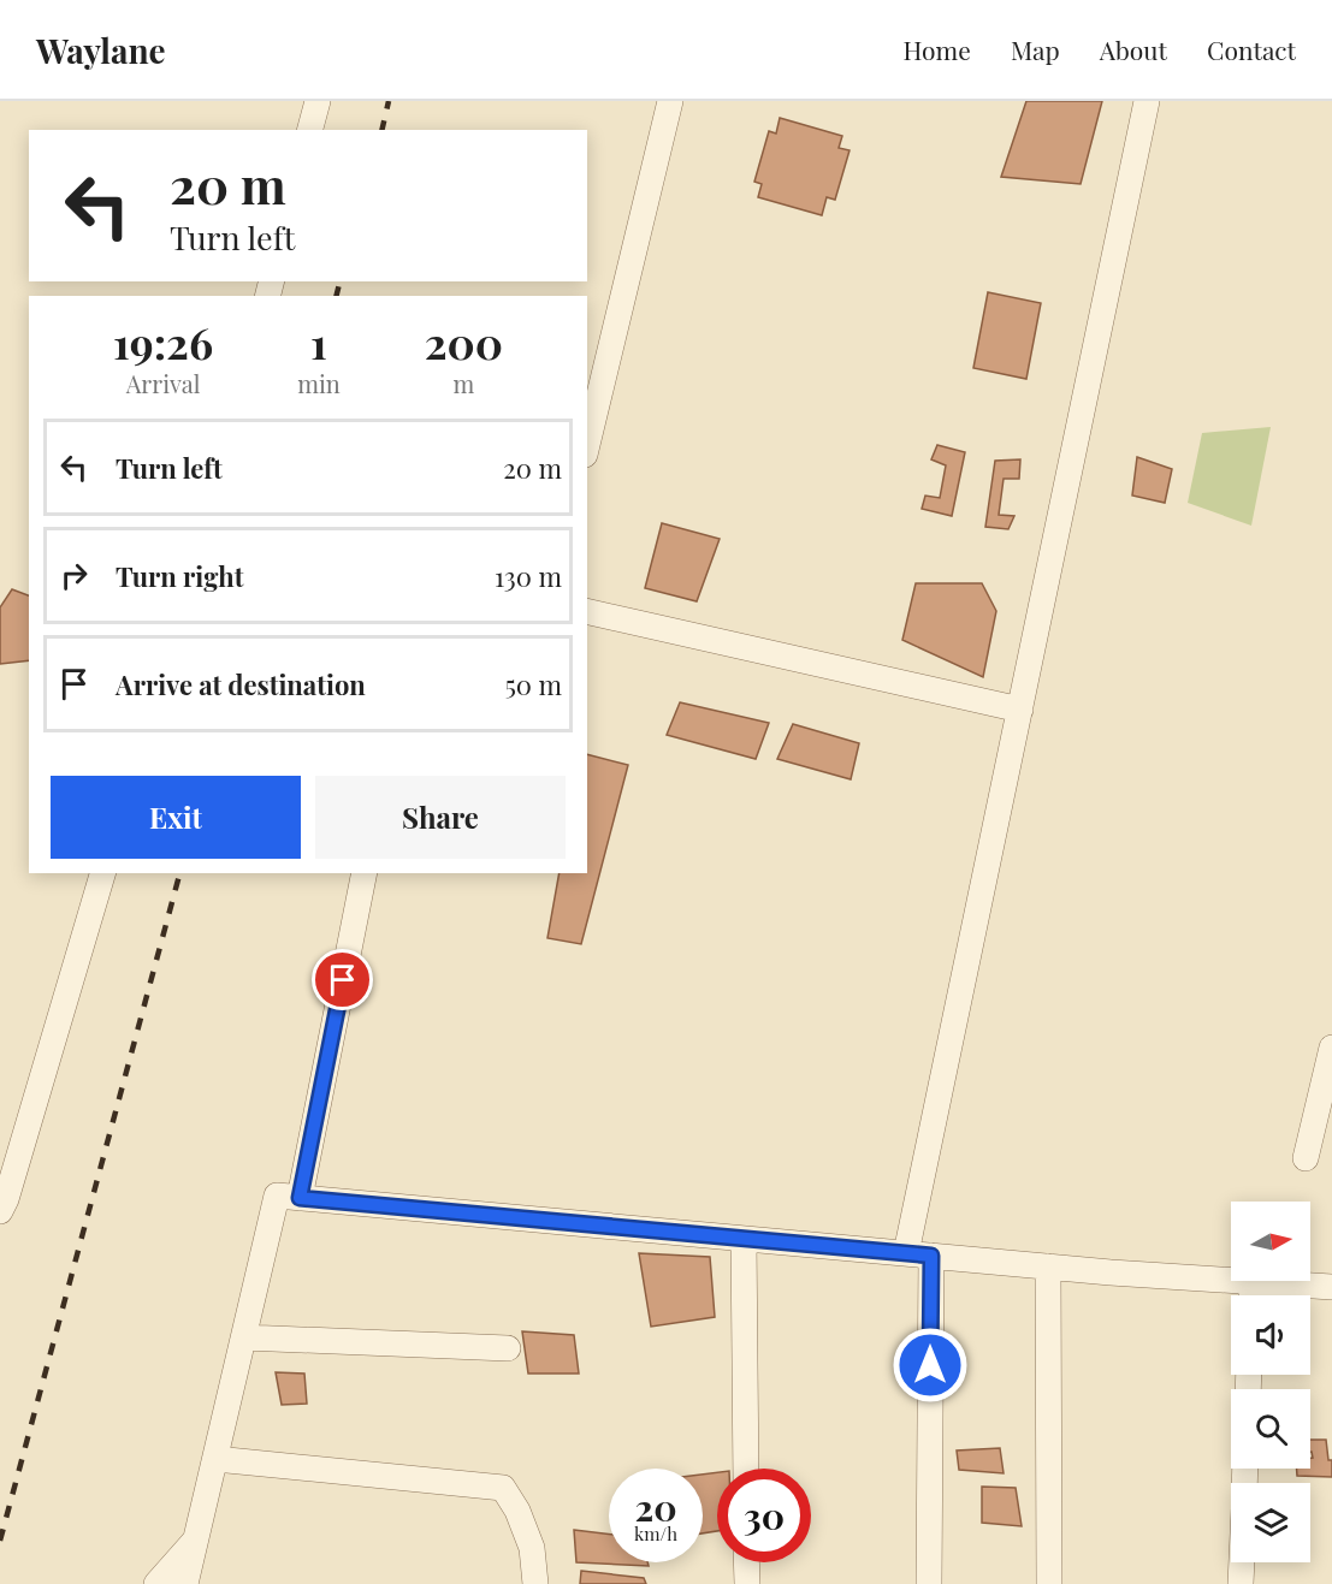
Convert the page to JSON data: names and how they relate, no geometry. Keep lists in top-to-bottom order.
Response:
{
  "north": "right",
  "page": {
    "header": "Waylane",
    "nav": [
      "Home",
      "Map",
      "About",
      "Contact"
    ],
    "turn": ["20 m", "Turn left"],
    "eta": [
      "19:26",
      "Arrival",
      "1",
      "min",
      "200",
      "m"
    ],
    "list": [
      {
        "name": "Turn left",
        "value": "20 m"
      },
      {
        "name": "Turn right",
        "value": "130 m"
      },
      {
        "name": "Arrive at destination",
        "value": "50 m"
      }
    ],
    "buttons": ["Exit", "Share"],
    "speed": "20 km/h",
    "limit": "30"
  }
}
